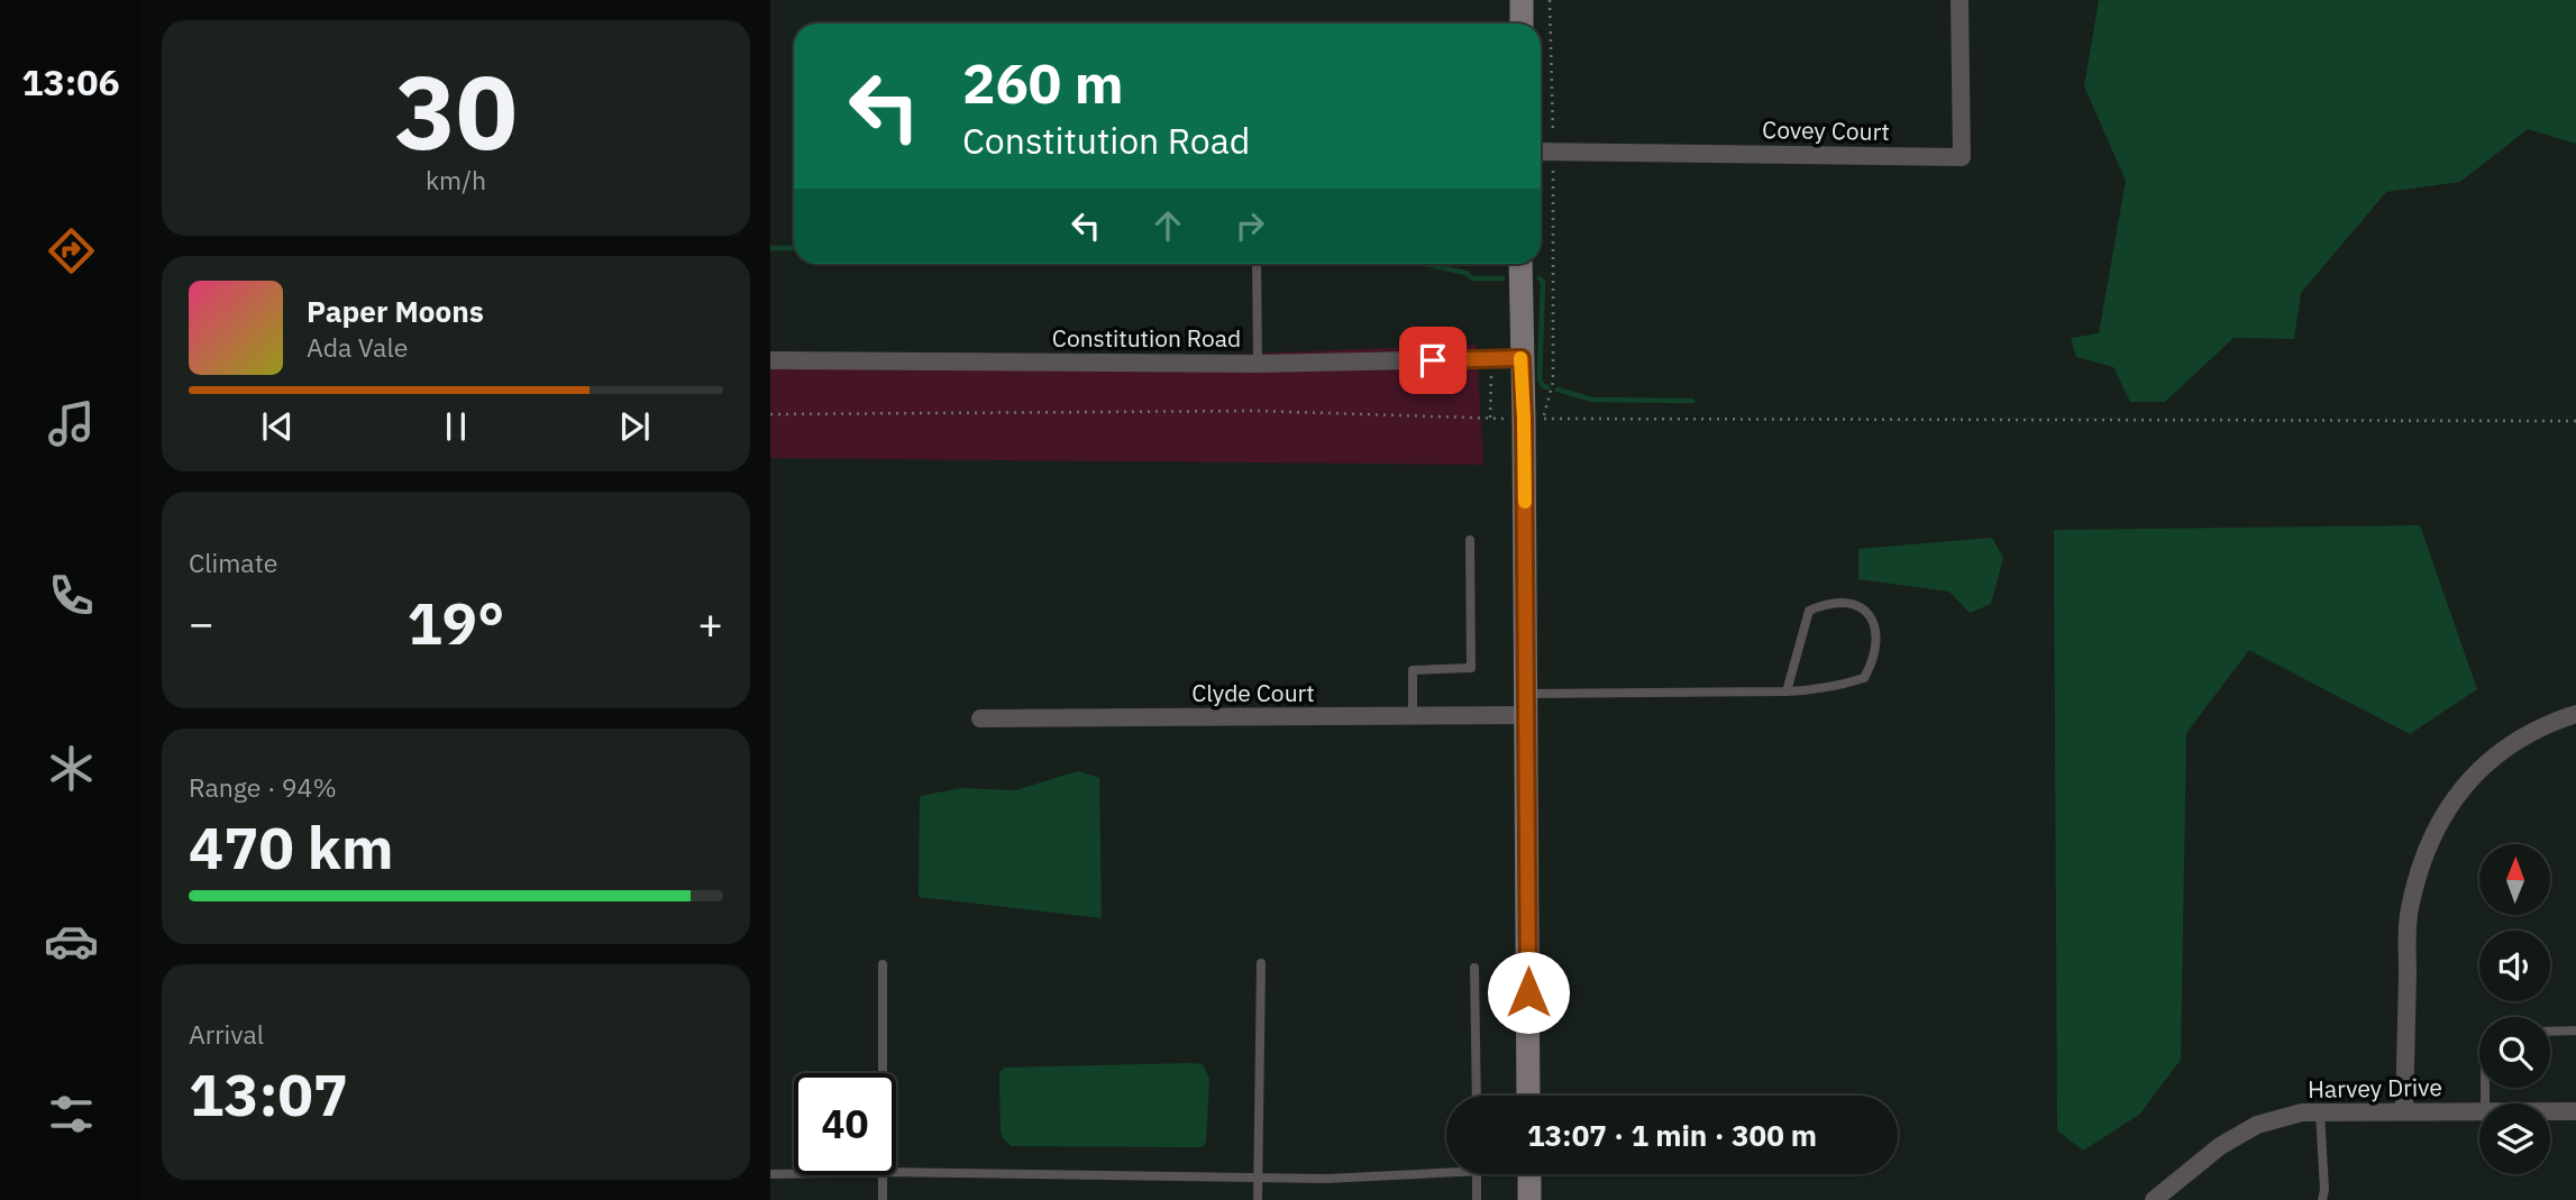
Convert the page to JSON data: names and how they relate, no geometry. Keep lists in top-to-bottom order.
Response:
{
  "streets": {
    "street": [
      "Covey Court",
      "Constitution Road",
      "Clyde Court",
      "Harvey Drive"
    ]
  },
  "north": "top",
  "page": {
    "tabs": "13:06",
    "tile": [
      ["30", "km/h"],
      "Climate",
      ["Range · 94%", "470 km"],
      ["Arrival", "13:07"]
    ],
    "turn": ["260 m", "Constitution Road"],
    "song": ["Paper Moons", "Ada Vale"],
    "heat": ["−", "19°", "+"],
    "limit": "40",
    "trip": "13:07 · 1 min · 300 m"
  }
}
